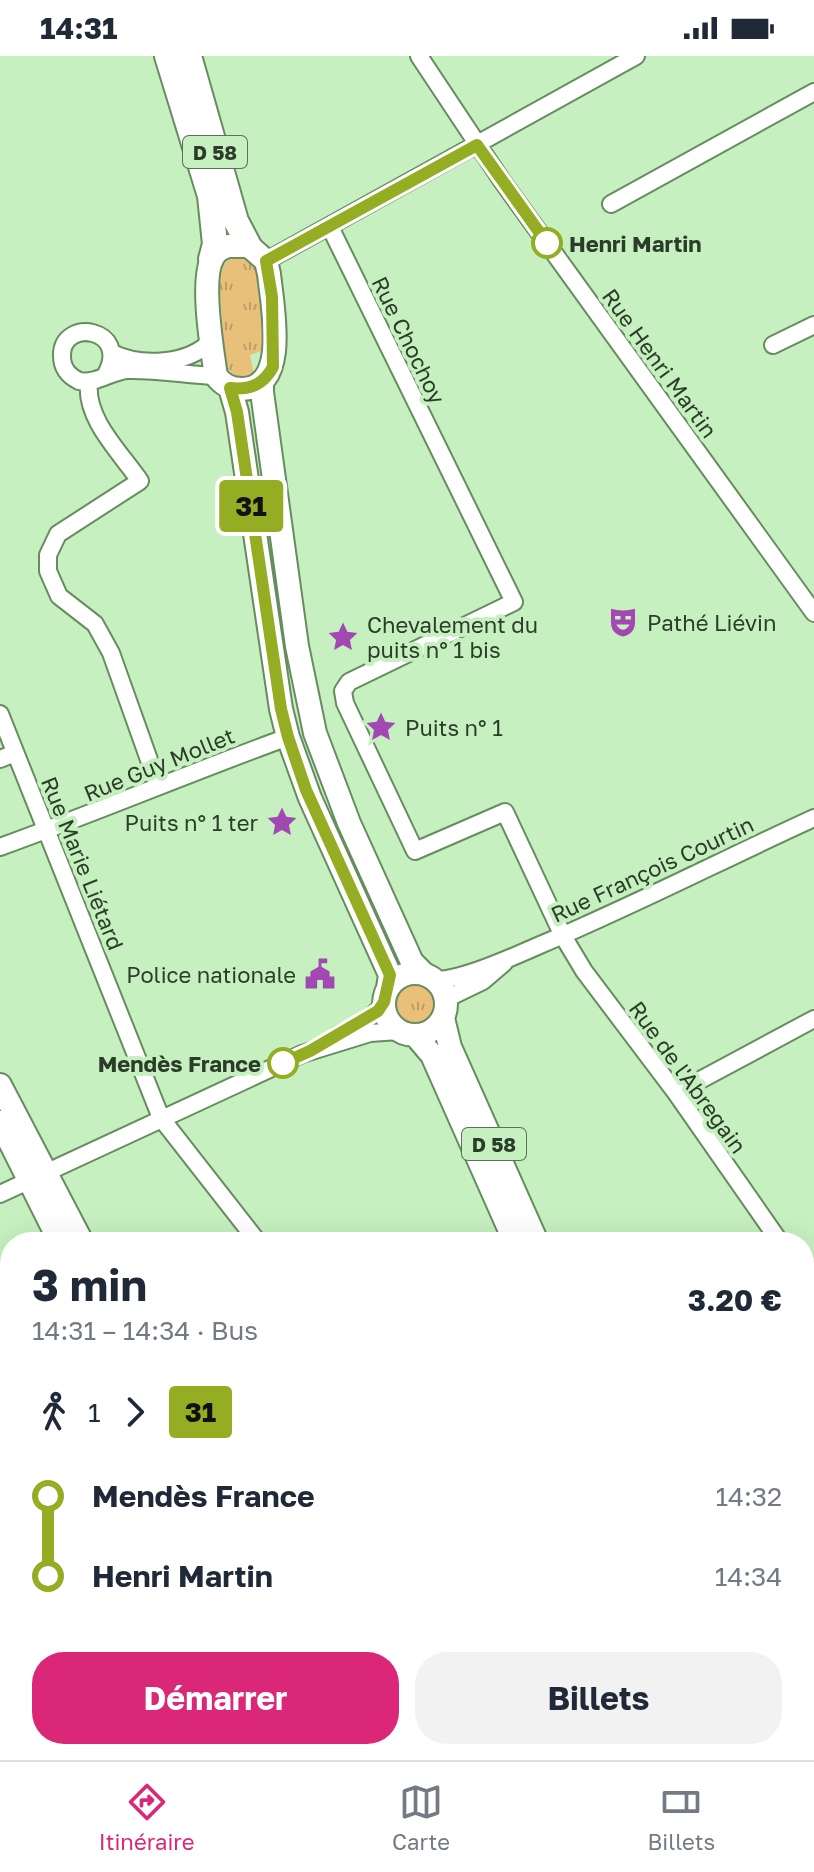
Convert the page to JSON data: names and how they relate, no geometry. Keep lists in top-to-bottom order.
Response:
{
  "streets": {
    "highway": ["D 58"],
    "street": [
      "Rue Chochoy",
      "Rue Henri Martin",
      "Rue Guy Mollet",
      "Rue Marie Liétard",
      "Rue François Courtin",
      "Rue de l'Abregain"
    ]
  },
  "crossings": [
    ["Rue Chochoy", "Rue François Courtin"],
    ["Rue Chochoy", "Rue de l'Abregain"],
    ["Rue Guy Mollet", "Rue Marie Liétard"],
    ["Rue François Courtin", "Rue de l'Abregain"]
  ],
  "places": {
    "other": ["Henri Martin", "Mendès France"],
    "theatre": ["Pathé Liévin"],
    "place": ["Chevalement du puits n° 1 bis", "Puits n° 1", "Puits n° 1 ter"],
    "public building": ["Police nationale"]
  },
  "lines": ["bus line 31"],
  "page": {
    "status": "14:31",
    "on_map": "31",
    "heading": ["3 min", "14:31 – 14:34 · Bus", "3.20 €"],
    "legs": ["1", "31"],
    "list": [
      {
        "name": "Mendès France",
        "value": "14:32"
      },
      {
        "name": "Henri Martin",
        "value": "14:34"
      }
    ],
    "buttons": ["Démarrer", "Billets"],
    "tabs": ["Itinéraire", "Carte", "Billets"]
  }
}
